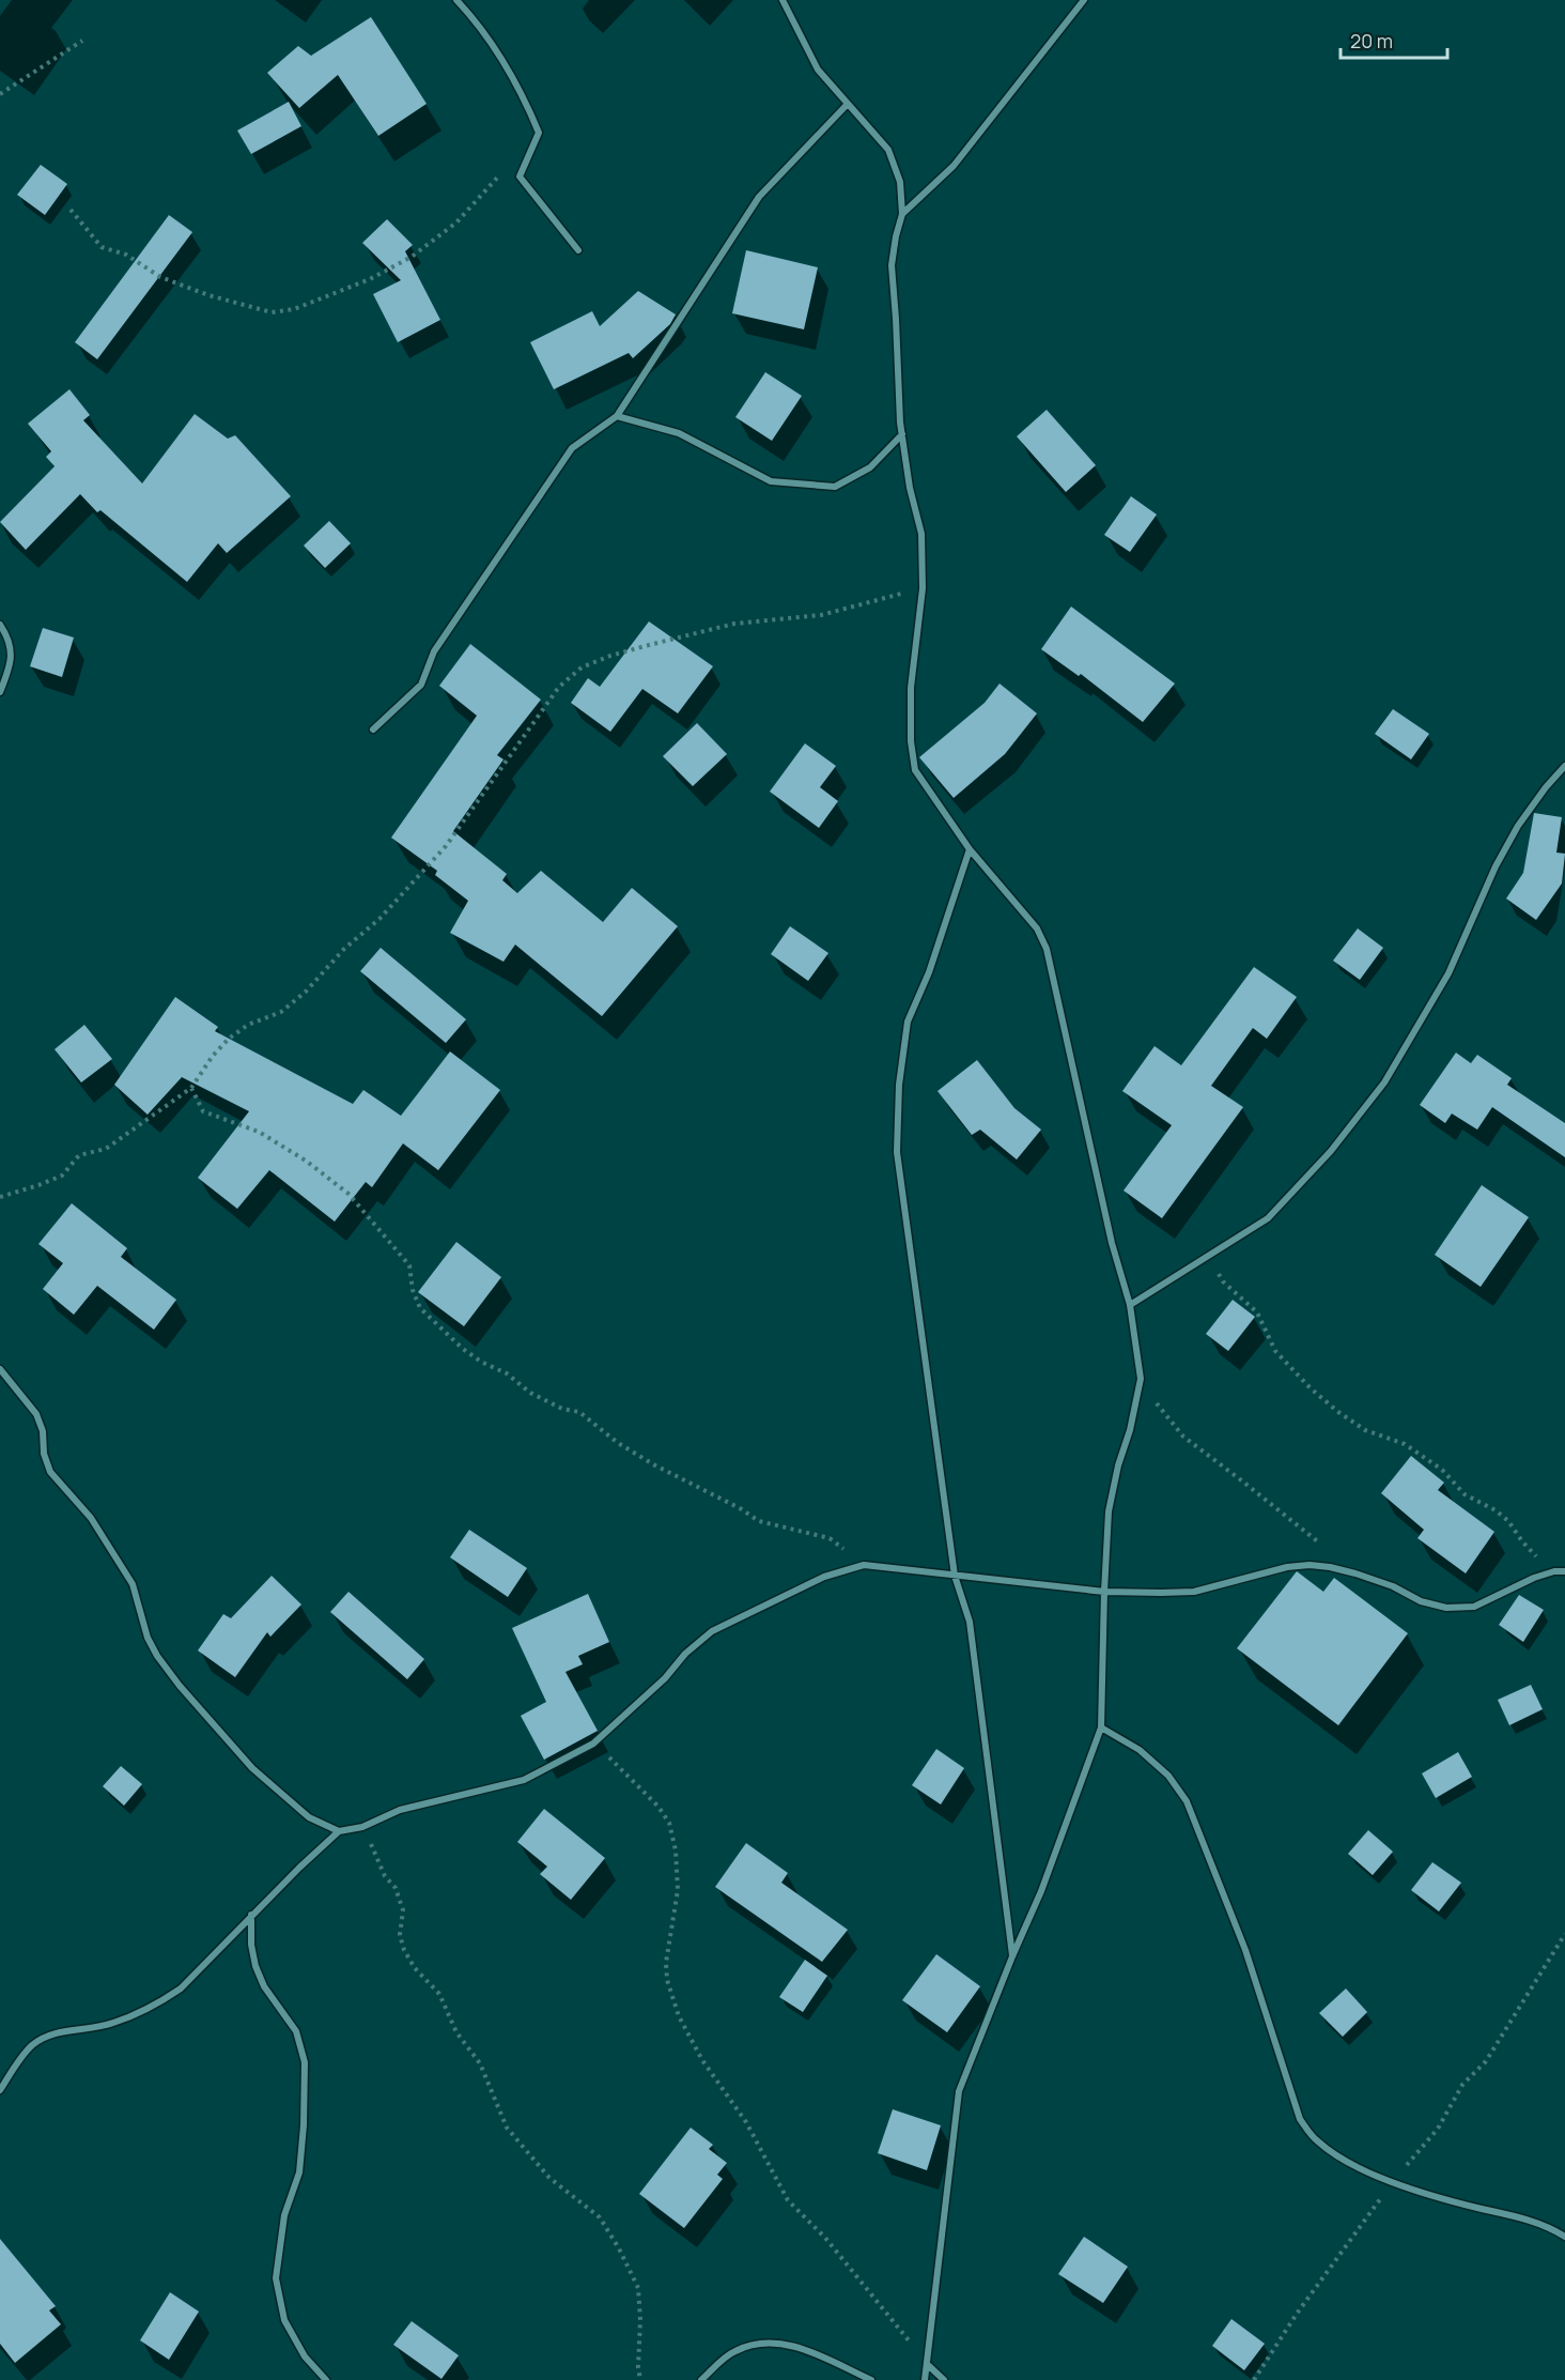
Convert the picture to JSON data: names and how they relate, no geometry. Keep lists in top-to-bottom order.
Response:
{
  "scale_bar": "20 m"
}
